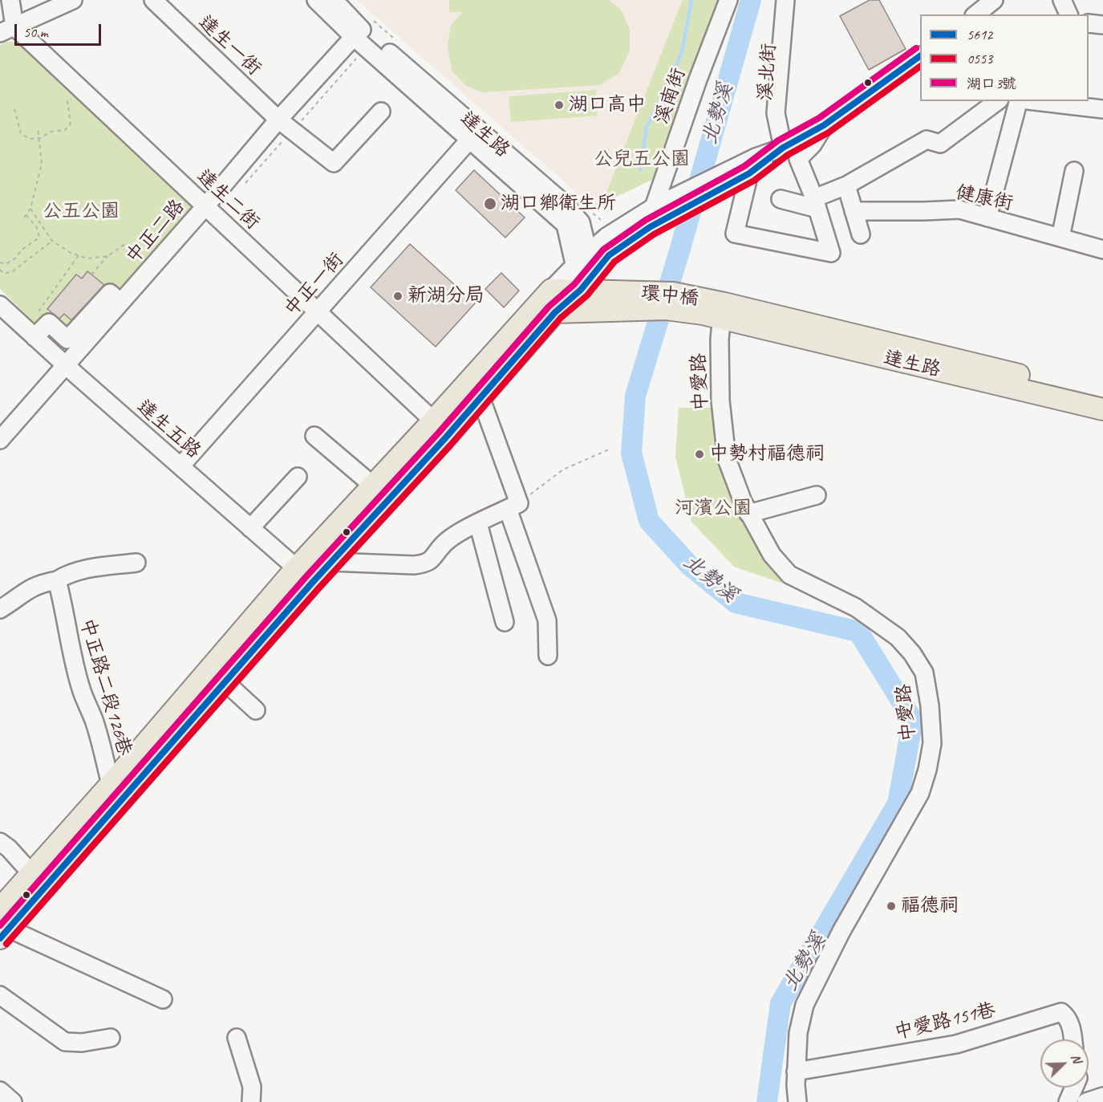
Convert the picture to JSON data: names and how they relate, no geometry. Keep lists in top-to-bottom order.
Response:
{
  "streets": {
    "main road": ["達生路", "環中橋"],
    "street": [
      "達生一街",
      "溪北街",
      "溪南街",
      "健康街",
      "達生二街",
      "中正二路",
      "中正一街",
      "中愛路",
      "達生五路",
      "中正路二段126巷",
      "中愛路151巷"
    ]
  },
  "crossings": [
    ["達生一街", "中正二路"],
    ["達生路", "中正二路"],
    ["達生路", "中正一街"],
    ["達生路", "環中橋"],
    ["達生路", "中愛路"],
    ["達生二街", "中正二路"],
    ["達生二街", "中正一街"],
    ["中正二路", "達生五路"],
    ["中正一街", "達生五路"],
    ["環中橋", "中愛路"],
    ["中愛路", "中愛路151巷"]
  ],
  "water": ["北勢溪"],
  "parks": ["公兒五公園", "公五公園", "河濱公園"],
  "places": [
    "湖口高中",
    "湖口鄉衛生所",
    "新湖分局",
    "中勢村福德祠",
    "福德祠"
  ],
  "lines": ["transit line 湖口3號", "transit line 5612", "transit line 0553"],
  "legend": ["5612", "0553", "湖口3號"],
  "scale_bar": "50 m",
  "north": "top right"
}
